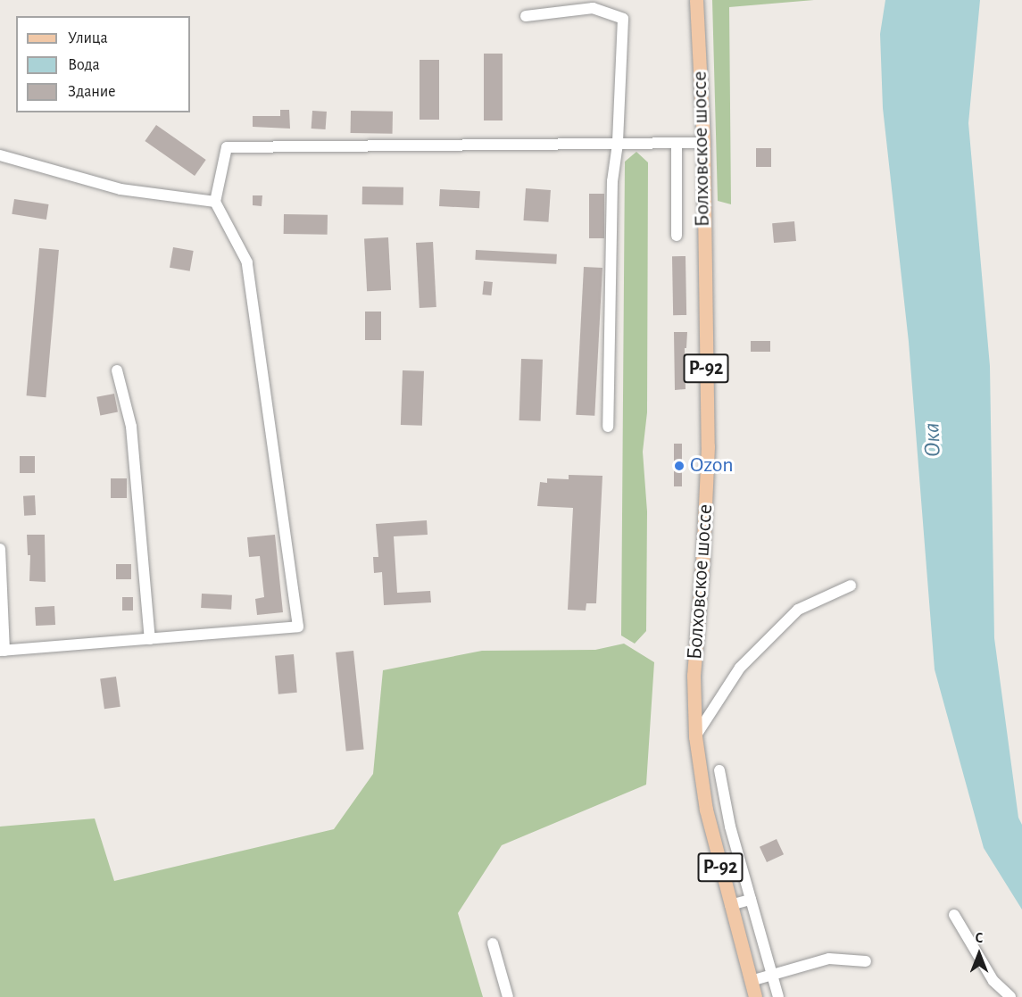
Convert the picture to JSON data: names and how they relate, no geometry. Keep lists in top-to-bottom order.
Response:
{
  "streets": {
    "main road": ["Болховское шоссе", "Р-92"]
  },
  "water": ["Ока"],
  "places": ["Ozon"],
  "legend": ["Улица", "Вода", "Здание"],
  "north": "top"
}
